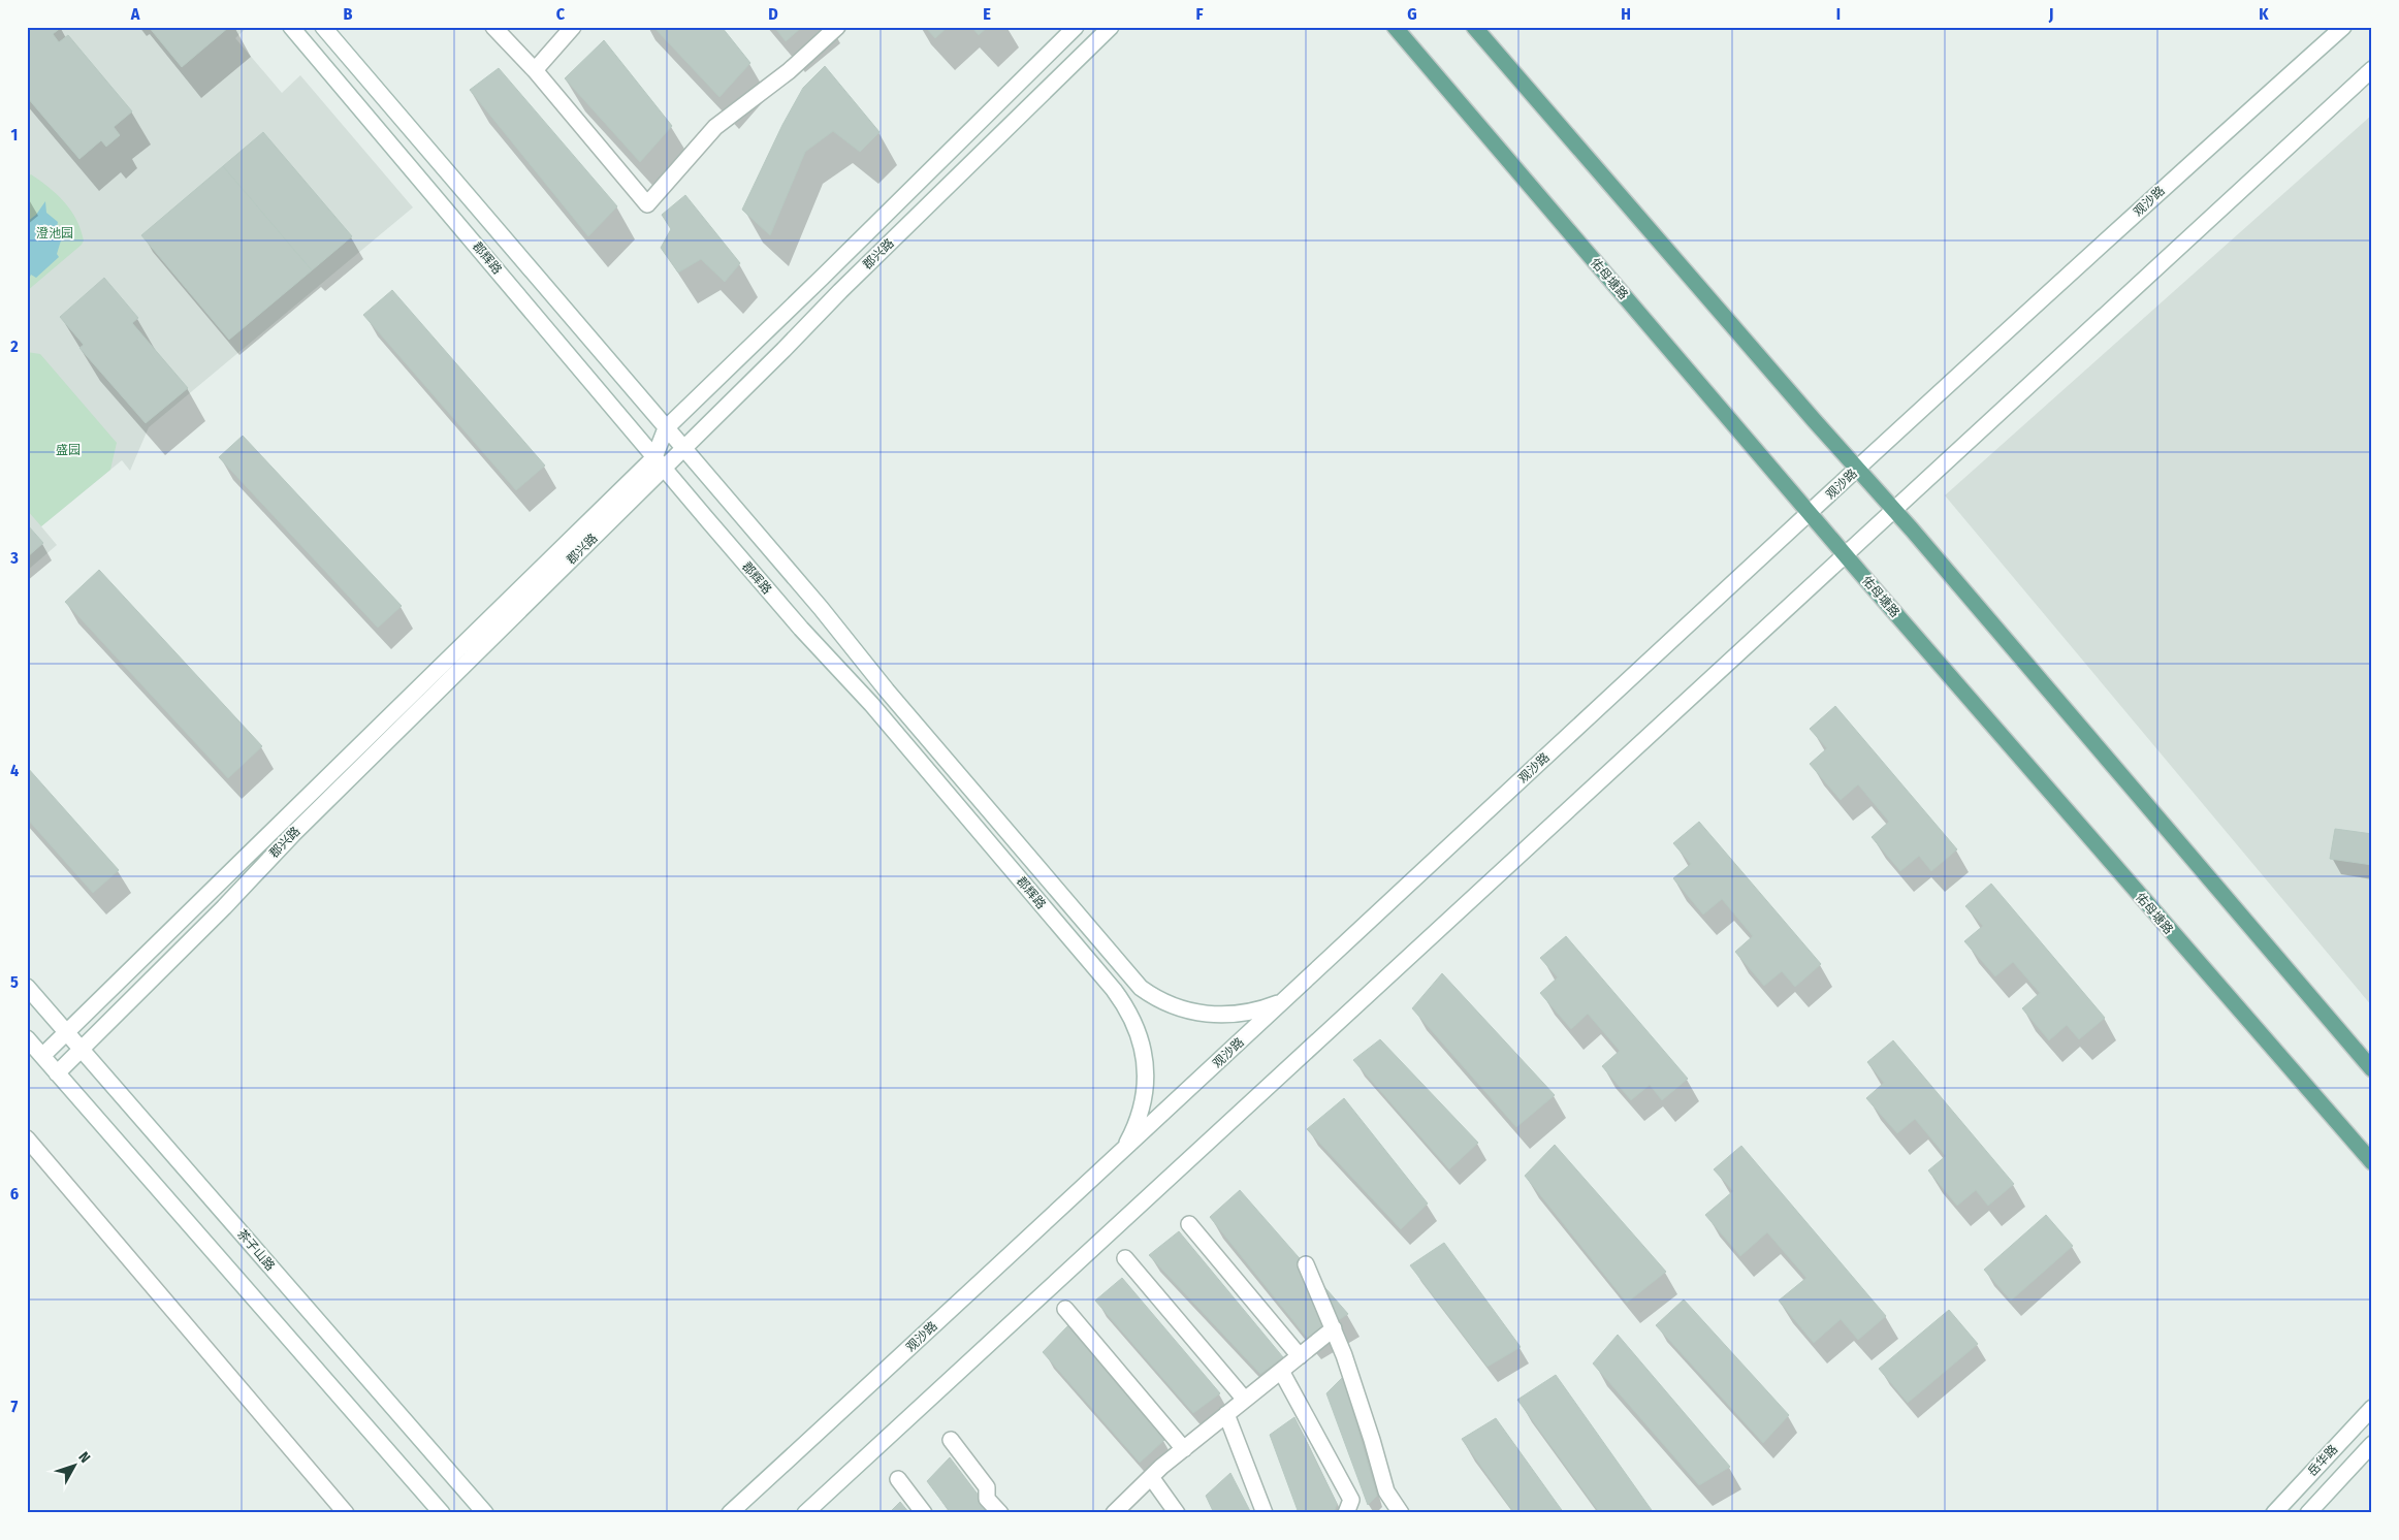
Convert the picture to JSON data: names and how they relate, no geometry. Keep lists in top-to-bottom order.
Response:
{
  "streets": {
    "main road": [
      "观沙路",
      "郡兴路",
      "郡辉路",
      "佑母塘路",
      "茶子山路",
      "岳华路"
    ]
  },
  "crossings": [
    ["观沙路", "郡辉路"],
    ["观沙路", "佑母塘路"],
    ["郡兴路", "郡辉路"],
    ["郡兴路", "茶子山路"]
  ],
  "parks": ["澄池园", "盛园"],
  "north": "top right",
  "grid": {
    "columns": [
      "A",
      "B",
      "C",
      "D",
      "E",
      "F",
      "G",
      "H",
      "I",
      "J",
      "K"
    ],
    "rows": [
      "1",
      "2",
      "3",
      "4",
      "5",
      "6",
      "7"
    ]
  }
}
